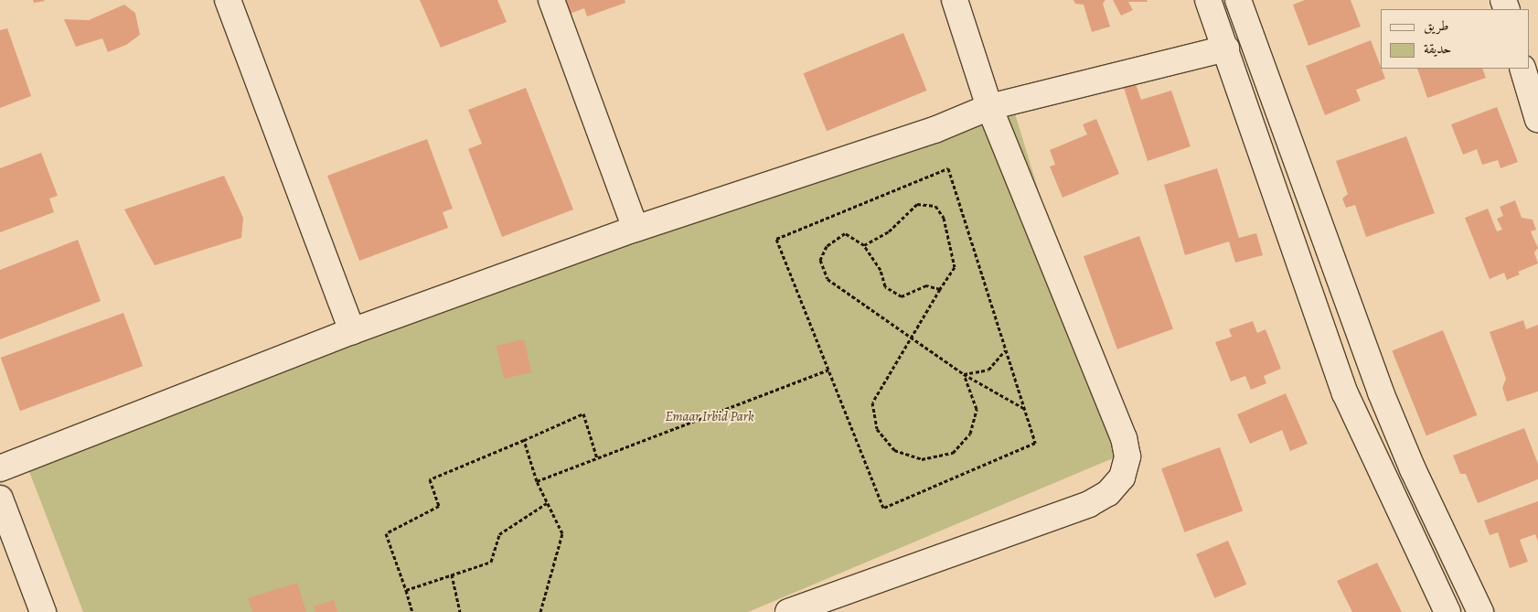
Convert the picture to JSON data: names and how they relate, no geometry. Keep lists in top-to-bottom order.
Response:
{
  "parks": ["Emaar Irbid Park"],
  "legend": ["طريق", "حديقة"]
}
